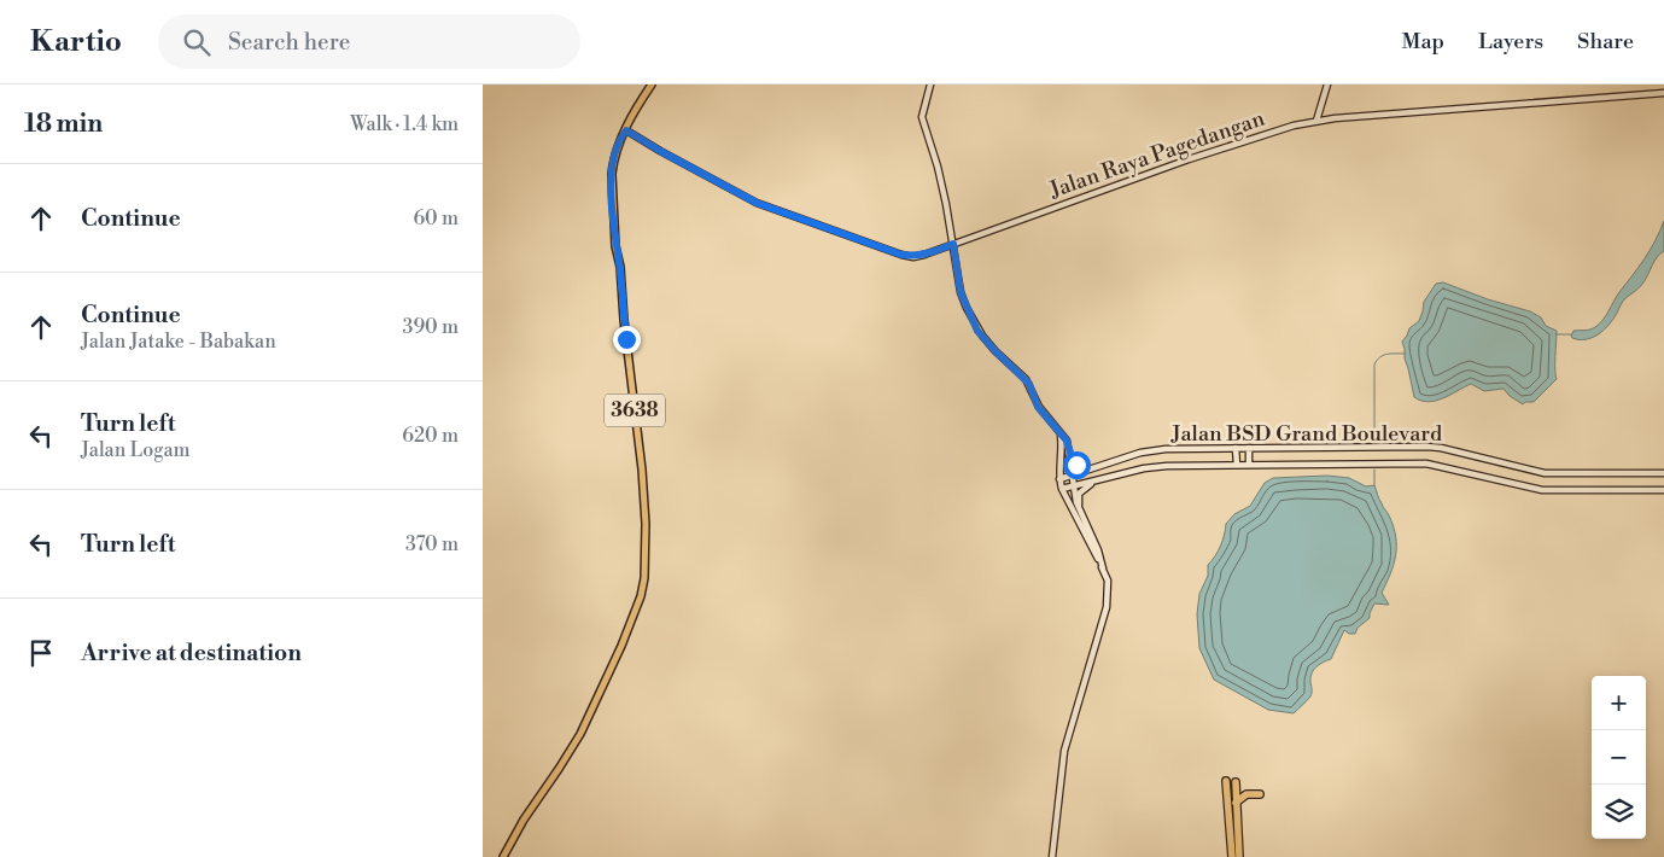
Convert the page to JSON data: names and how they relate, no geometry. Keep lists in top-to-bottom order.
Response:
{
  "streets": {
    "main road": ["Jalan Raya Pagedangan", "3638", "Jalan BSD Grand Boulevard"]
  },
  "crossings": [
    ["Jalan Raya Pagedangan", "3638"]
  ],
  "page": {
    "header": "Kartio",
    "search": "Search here",
    "nav": ["Map", "Layers", "Share"],
    "heading": ["18 min", "Walk · 1.4 km"],
    "list": [
      ["Continue", "60 m"],
      ["Continue", "Jalan Jatake - Babakan", "390 m"],
      ["Turn left", "Jalan Logam", "620 m"],
      ["Turn left", "370 m"],
      "Arrive at destination"
    ],
    "map_buttons": ["+", "−"]
  }
}
